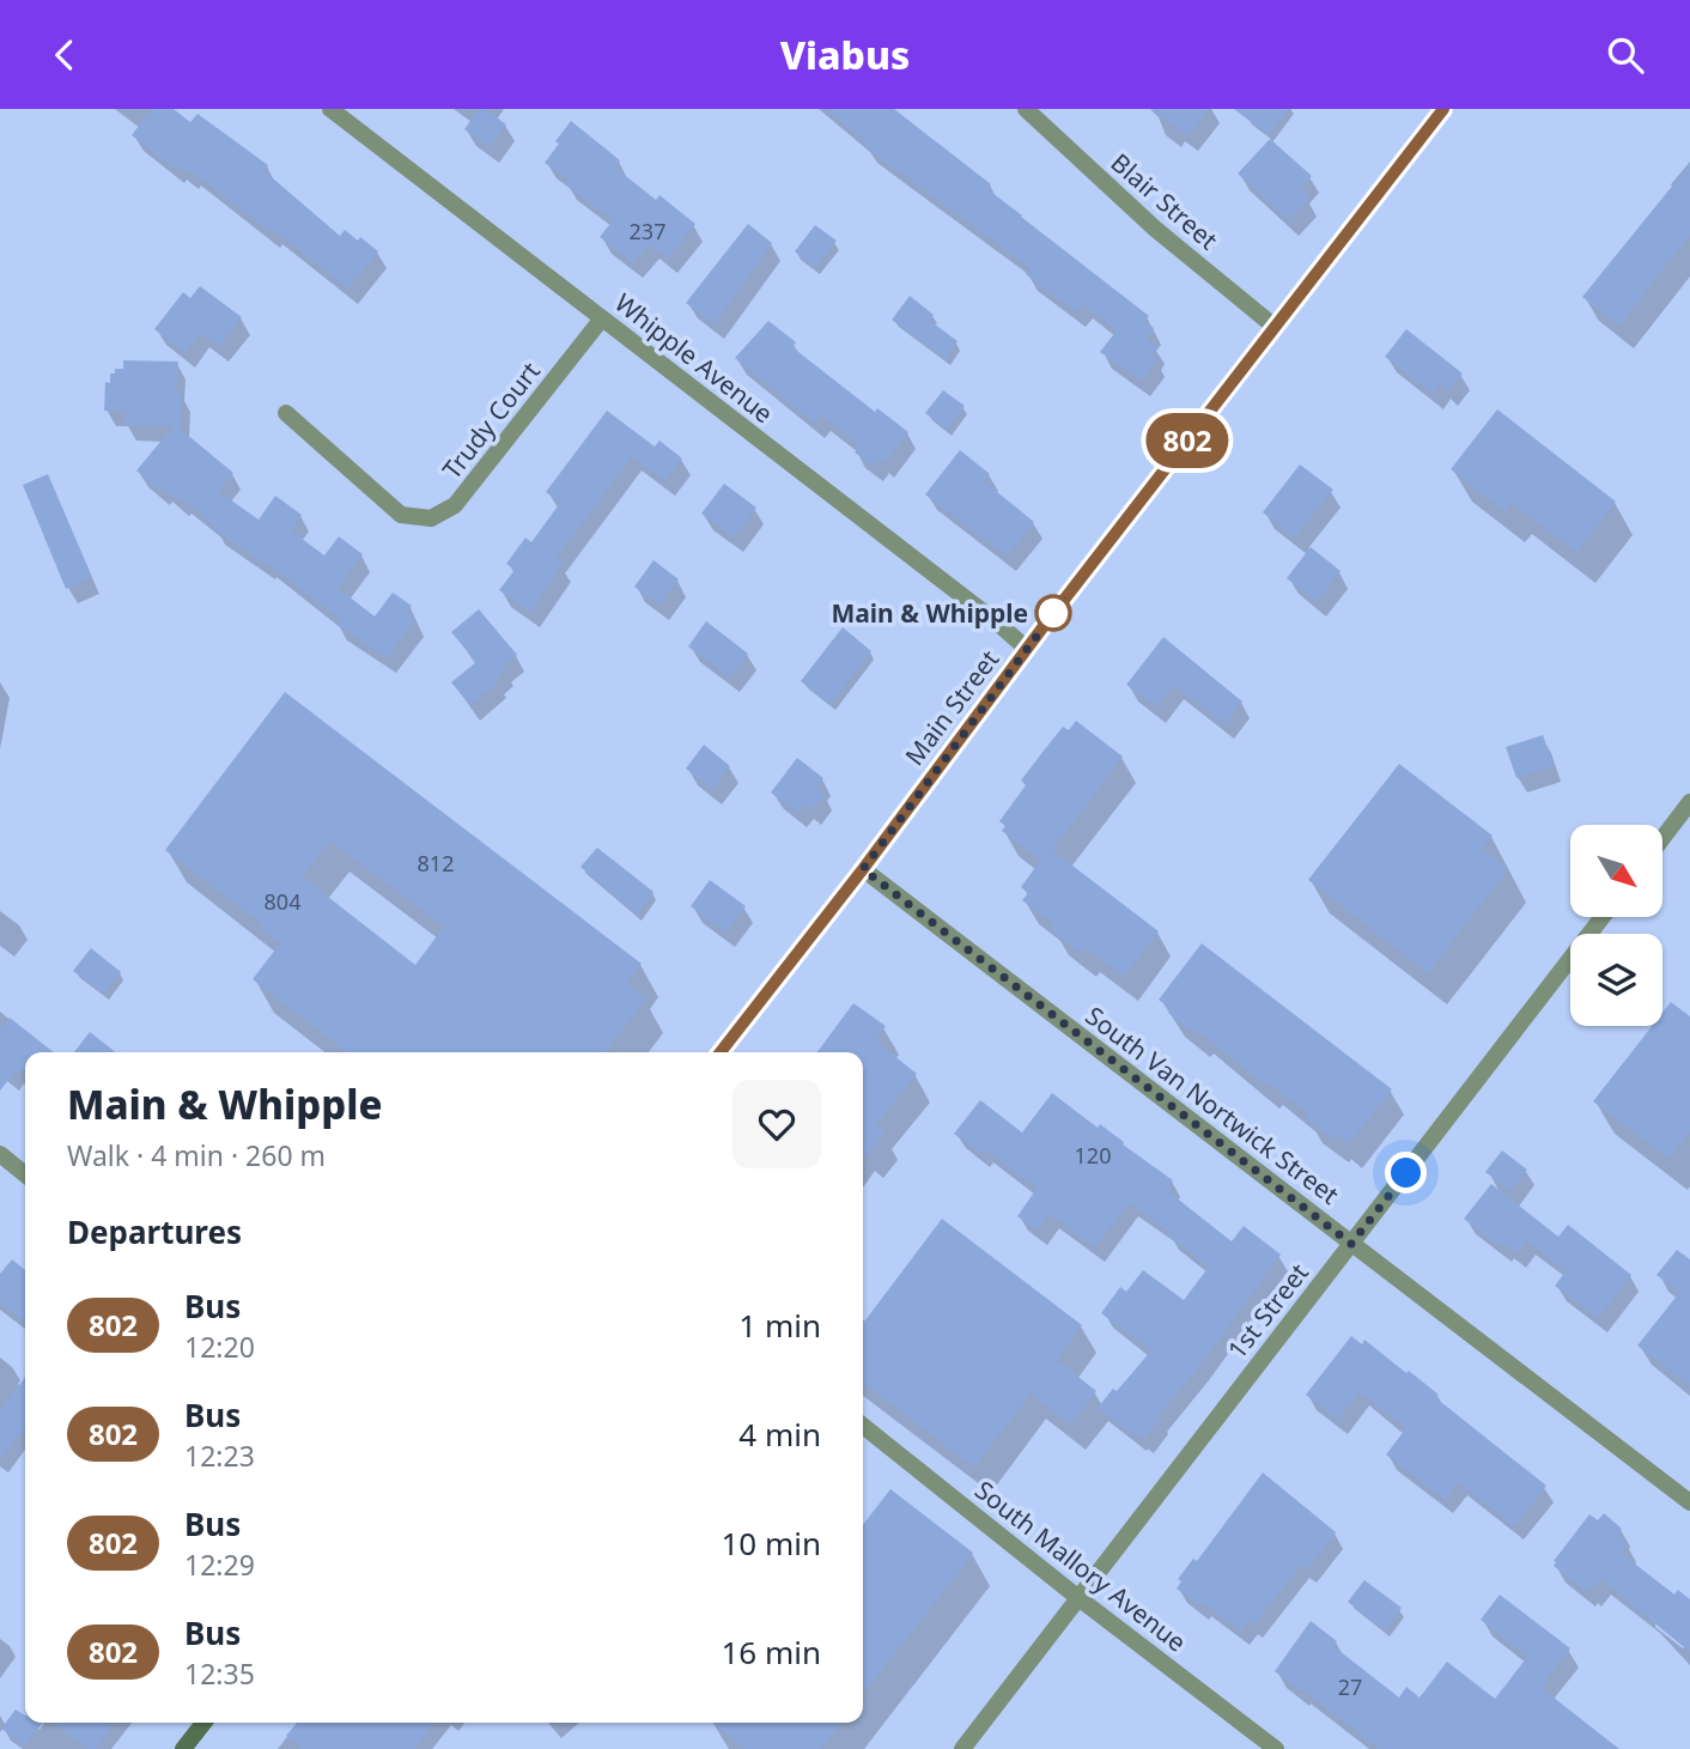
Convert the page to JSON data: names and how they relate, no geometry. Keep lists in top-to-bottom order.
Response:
{
  "streets": {
    "main road": ["Main Street"],
    "street": [
      "Blair Street",
      "Whipple Avenue",
      "Trudy Court",
      "South Van Nortwick Street",
      "1st Street",
      "South Mallory Avenue"
    ]
  },
  "crossings": [
    ["Blair Street", "Main Street"],
    ["Whipple Avenue", "Trudy Court"],
    ["Whipple Avenue", "Main Street"],
    ["Main Street", "South Van Nortwick Street"],
    ["South Van Nortwick Street", "1st Street"],
    ["1st Street", "South Mallory Avenue"]
  ],
  "places": ["Main & Whipple"],
  "lines": ["bus line 802"],
  "house_numbers": [
    "237",
    "812",
    "804",
    "120",
    "27"
  ],
  "north": "bottom right",
  "page": {
    "header": "Viabus",
    "on_map": "802",
    "heading": [
      ["Main & Whipple", "Walk · 4 min · 260 m"],
      "Departures"
    ],
    "list": [
      {
        "mark": "802",
        "name": "Bus",
        "note": "12:20",
        "value": "1 min"
      },
      {
        "mark": "802",
        "name": "Bus",
        "note": "12:23",
        "value": "4 min"
      },
      {
        "mark": "802",
        "name": "Bus",
        "note": "12:29",
        "value": "10 min"
      },
      {
        "mark": "802",
        "name": "Bus",
        "note": "12:35",
        "value": "16 min"
      }
    ]
  }
}
